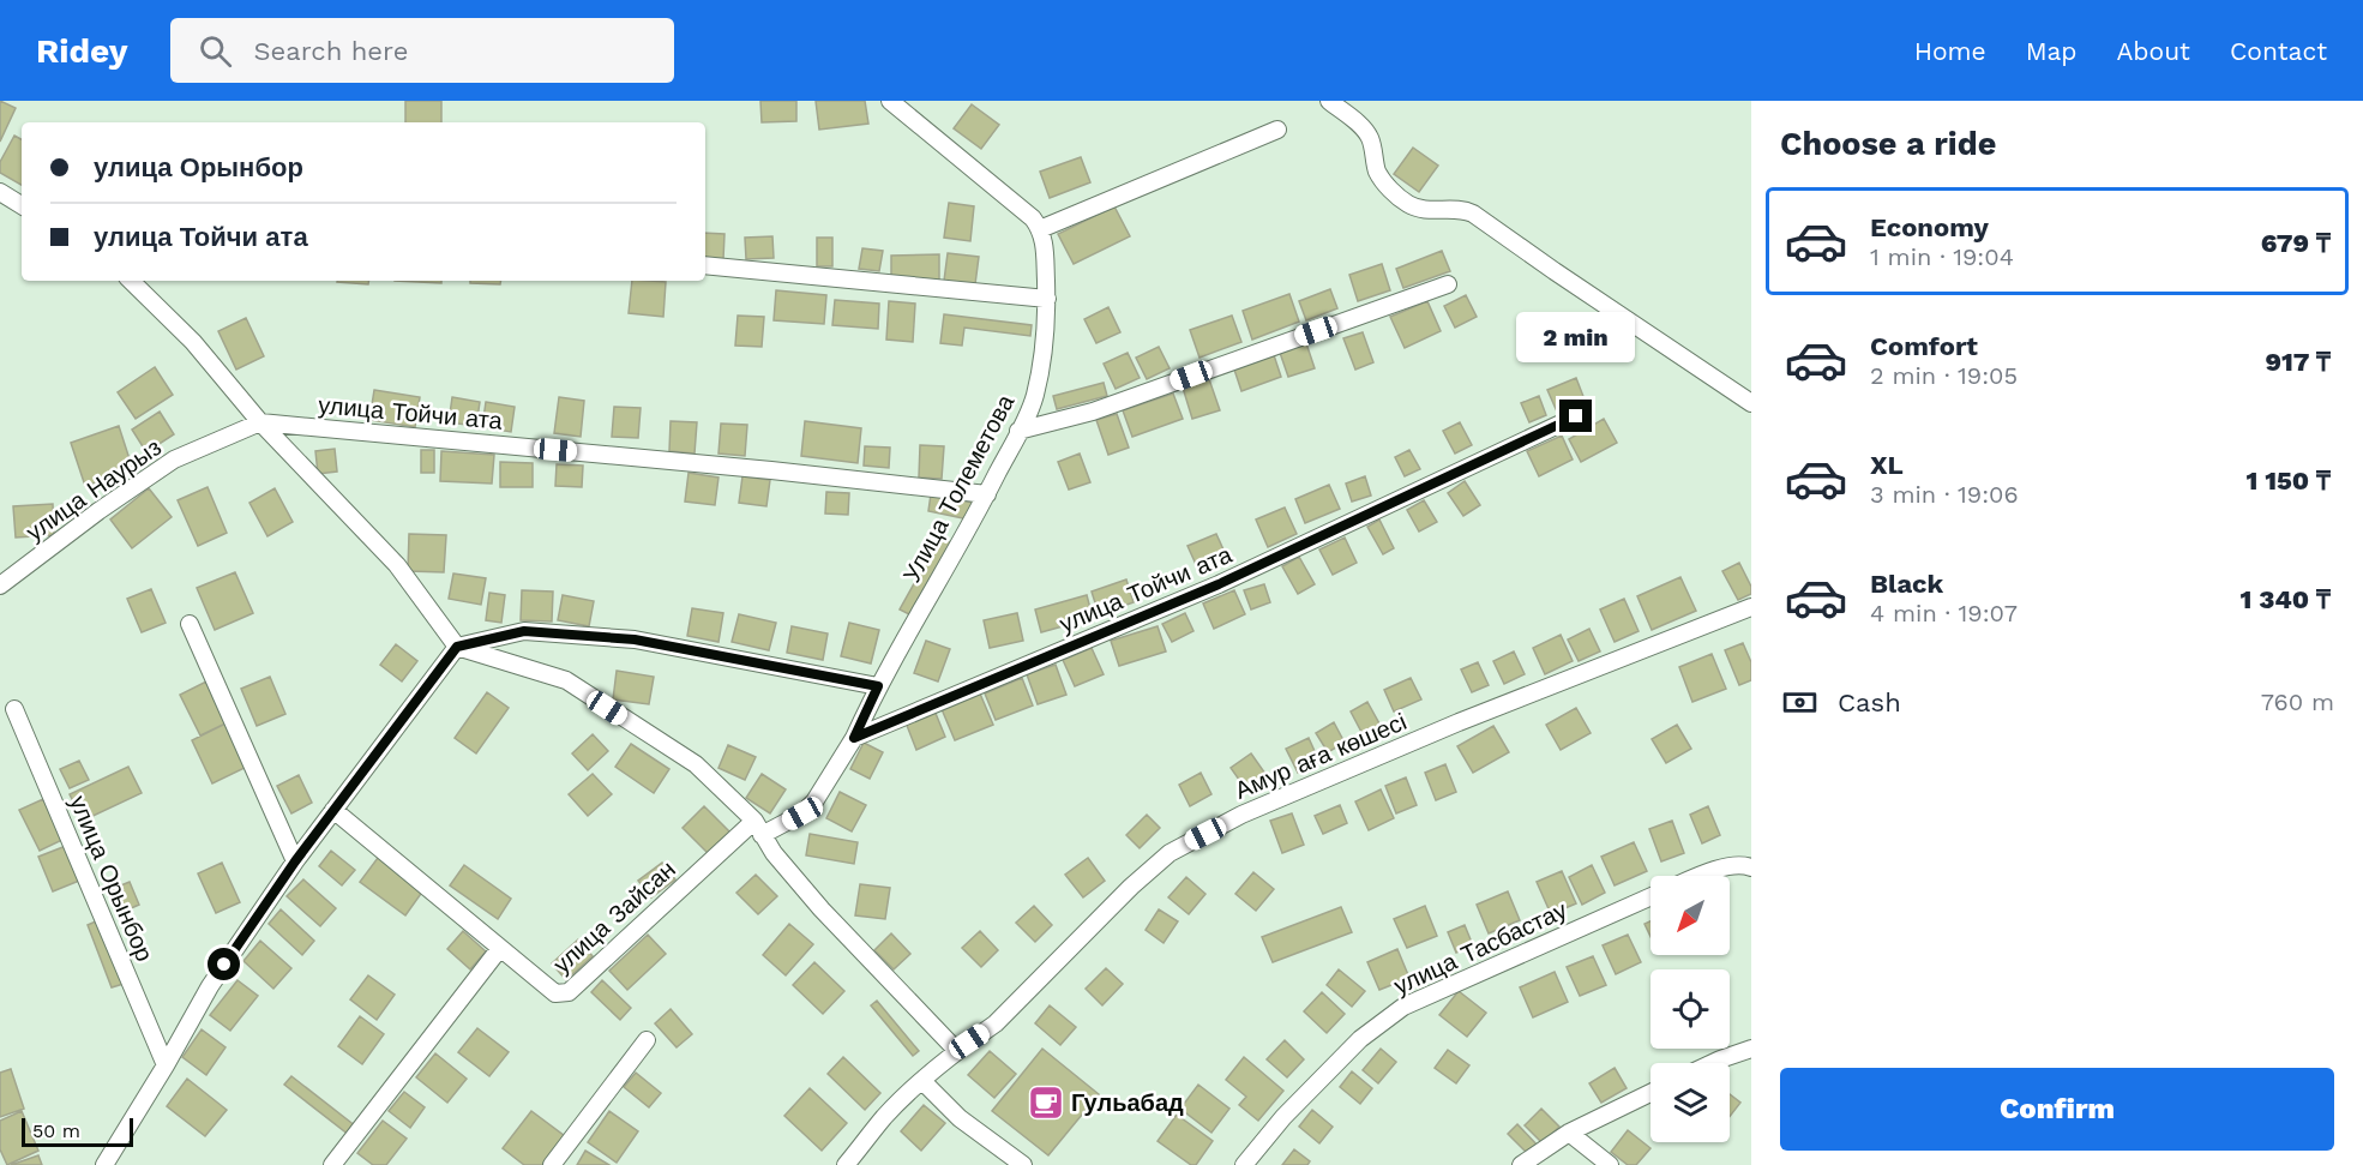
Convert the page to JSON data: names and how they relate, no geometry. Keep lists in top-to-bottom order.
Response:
{
  "streets": {
    "street": [
      "улица Тойчи ата",
      "Улица Толеметова",
      "улица Наурыз",
      "Амур аға көшесі",
      "улица Орынбор",
      "улица Зайсан",
      "улица Тасбастау"
    ]
  },
  "crossings": [
    ["улица Тойчи ата", "Улица Толеметова"],
    ["улица Тойчи ата", "улица Наурыз"]
  ],
  "places": {
    "cafe": ["Гульабад"]
  },
  "scale_bar": "50 m",
  "north": "bottom left",
  "page": {
    "header": "Ridey",
    "search": "Search here",
    "nav": [
      "Home",
      "Map",
      "About",
      "Contact"
    ],
    "heading": "Choose a ride",
    "banner": ["улица Орынбор", "улица Тойчи ата"],
    "list": [
      {
        "name": "Economy",
        "note": "1 min · 19:04",
        "value": "679 ₸"
      },
      {
        "name": "Comfort",
        "note": "2 min · 19:05",
        "value": "917 ₸"
      },
      {
        "name": "XL",
        "note": "3 min · 19:06",
        "value": "1 150 ₸"
      },
      {
        "name": "Black",
        "note": "4 min · 19:07",
        "value": "1 340 ₸"
      }
    ],
    "bubble": "2 min",
    "pay": ["Cash", "760 m"],
    "buttons": "Confirm",
    "scale": "50 m"
  }
}
